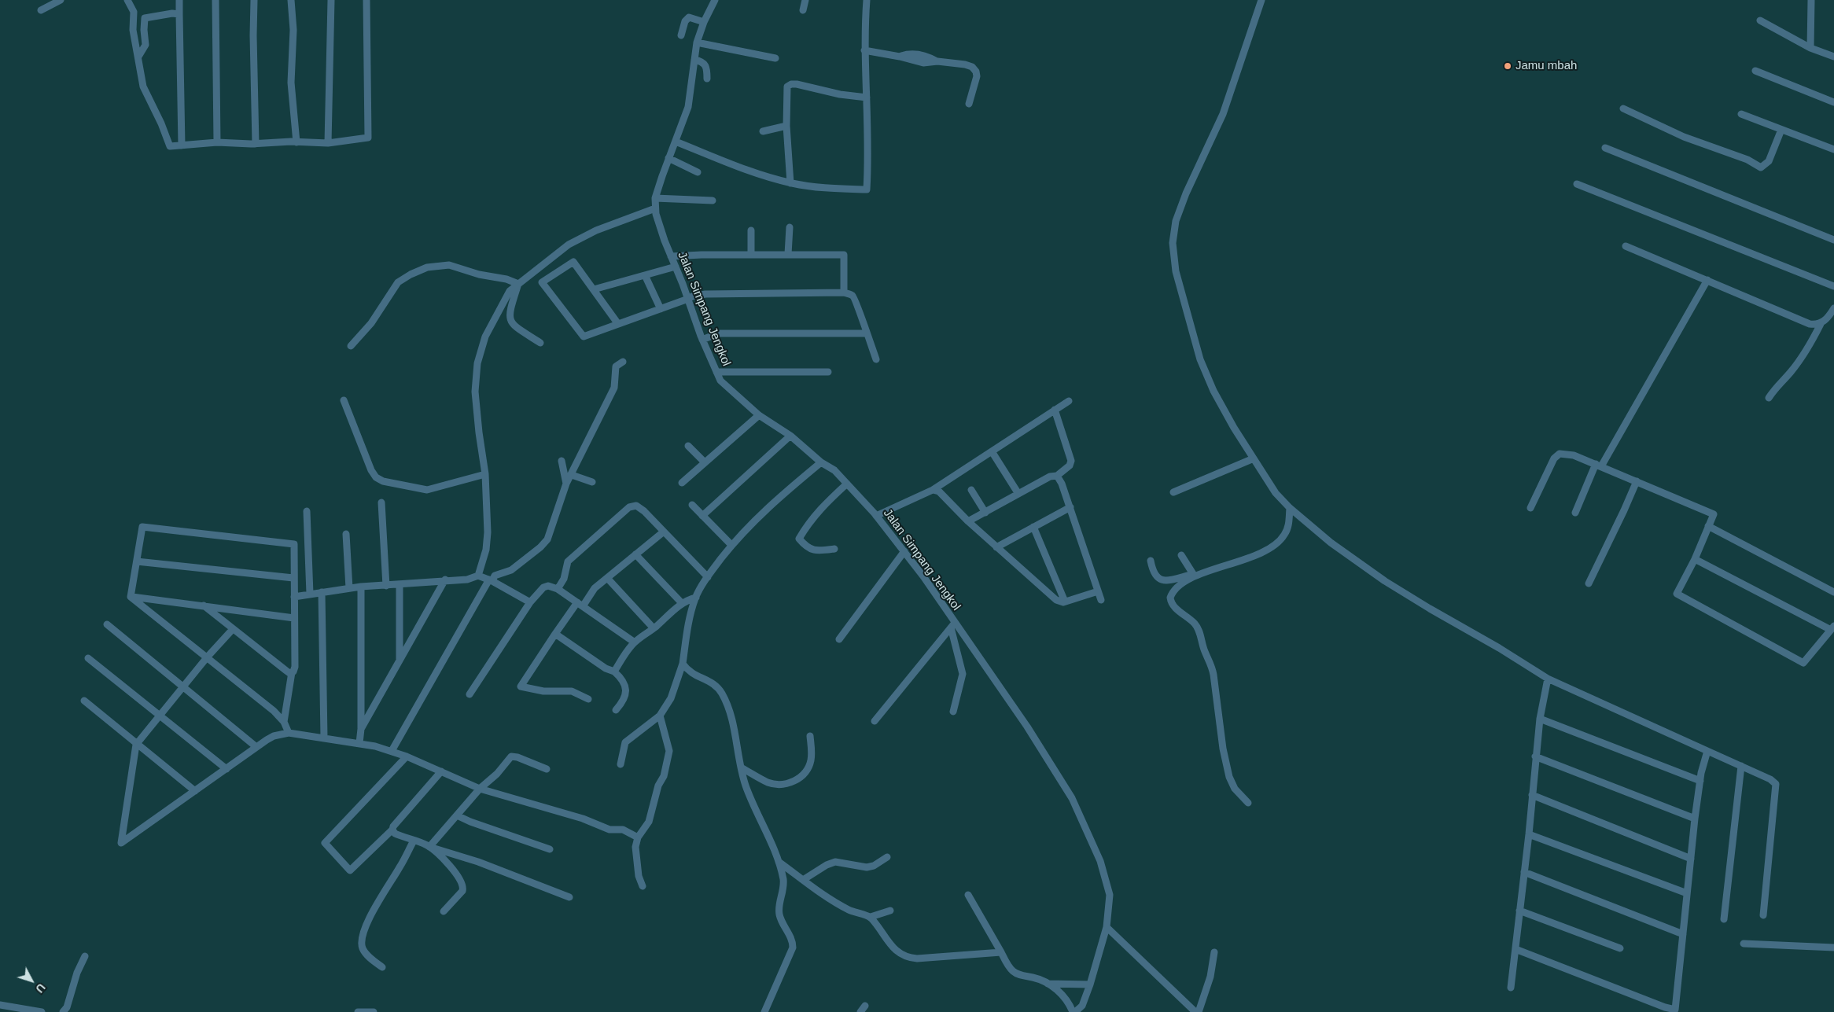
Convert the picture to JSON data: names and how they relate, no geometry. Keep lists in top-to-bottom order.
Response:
{
  "streets": {
    "street": ["Jalan Simpang Jengkol"]
  },
  "places": ["Jamu mbah"],
  "north": "bottom right"
}
